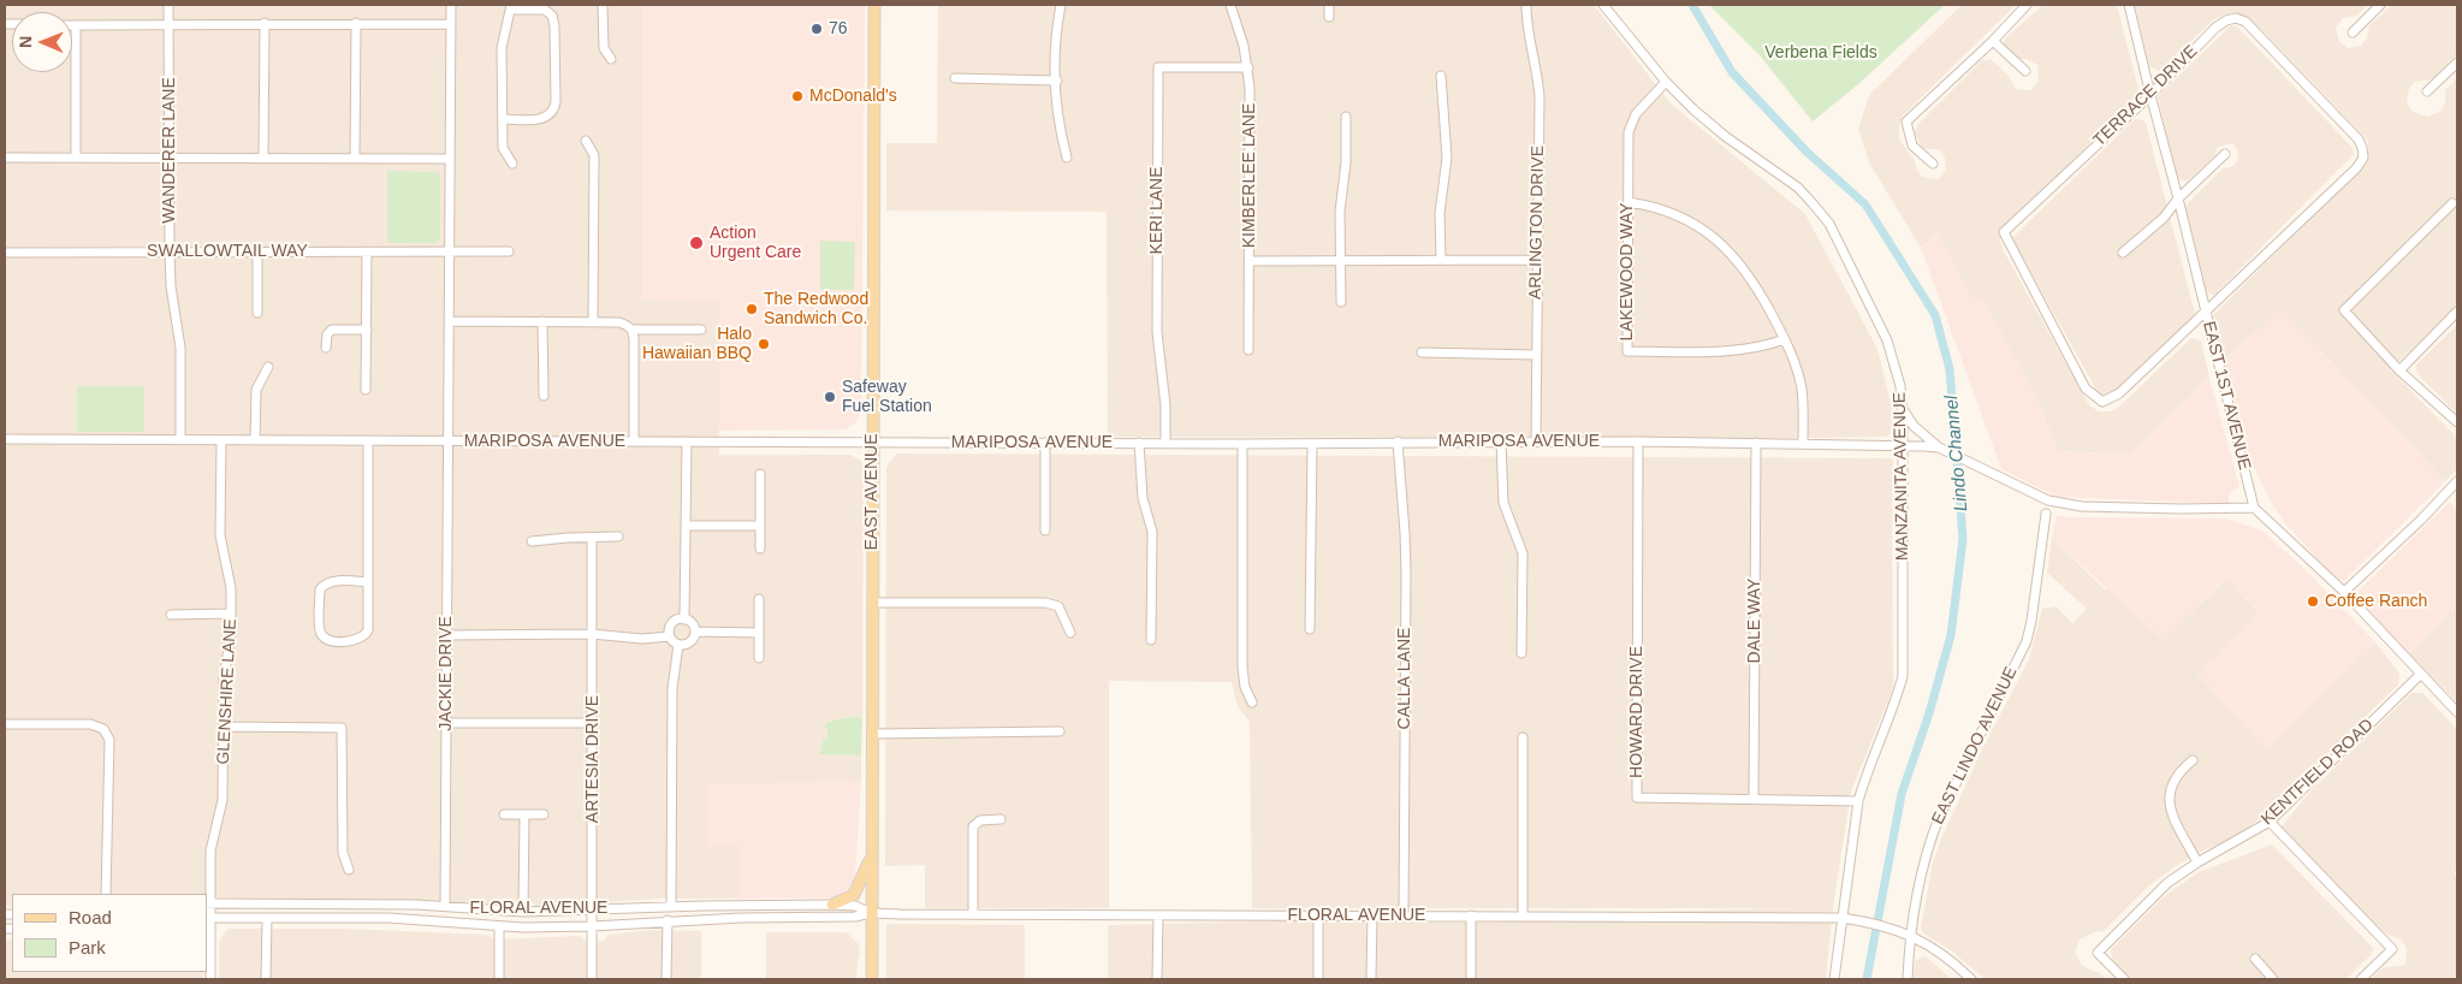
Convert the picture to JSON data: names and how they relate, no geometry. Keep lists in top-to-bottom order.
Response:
{
  "streets": {
    "main road": ["EAST AVENUE"],
    "street": [
      "TERRACE DRIVE",
      "WANDERER LANE",
      "KIMBERLEE LANE",
      "KERI LANE",
      "ARLINGTON DRIVE",
      "SWALLOWTAIL WAY",
      "LAKEWOOD WAY",
      "EAST 1ST AVENUE",
      "MARIPOSA AVENUE",
      "MANZANITA AVENUE",
      "DALE WAY",
      "JACKIE DRIVE",
      "CALLA LANE",
      "GLENSHIRE LANE",
      "HOWARD DRIVE",
      "EAST LINDO AVENUE",
      "ARTESIA DRIVE",
      "KENTFIELD ROAD",
      "FLORAL AVENUE"
    ]
  },
  "crossings": [
    ["TERRACE DRIVE", "EAST 1ST AVENUE"],
    ["WANDERER LANE", "SWALLOWTAIL WAY"],
    ["WANDERER LANE", "MARIPOSA AVENUE"],
    ["KIMBERLEE LANE", "KERI LANE"],
    ["KERI LANE", "MARIPOSA AVENUE"],
    ["ARLINGTON DRIVE", "MARIPOSA AVENUE"],
    ["SWALLOWTAIL WAY", "JACKIE DRIVE"],
    ["LAKEWOOD WAY", "MANZANITA AVENUE"],
    ["EAST 1ST AVENUE", "MARIPOSA AVENUE"],
    ["MARIPOSA AVENUE", "MANZANITA AVENUE"],
    ["MARIPOSA AVENUE", "EAST AVENUE"],
    ["MARIPOSA AVENUE", "DALE WAY"],
    ["MARIPOSA AVENUE", "JACKIE DRIVE"],
    ["MARIPOSA AVENUE", "CALLA LANE"],
    ["MARIPOSA AVENUE", "GLENSHIRE LANE"],
    ["MARIPOSA AVENUE", "HOWARD DRIVE"],
    ["MANZANITA AVENUE", "HOWARD DRIVE"],
    ["MANZANITA AVENUE", "FLORAL AVENUE"],
    ["EAST AVENUE", "FLORAL AVENUE"],
    ["DALE WAY", "HOWARD DRIVE"],
    ["JACKIE DRIVE", "FLORAL AVENUE"],
    ["CALLA LANE", "FLORAL AVENUE"],
    ["GLENSHIRE LANE", "FLORAL AVENUE"],
    ["EAST LINDO AVENUE", "FLORAL AVENUE"],
    ["ARTESIA DRIVE", "FLORAL AVENUE"]
  ],
  "water": ["Lindo Channel"],
  "parks": ["Verbena Fields"],
  "places": [
    "76",
    "McDonald's",
    "Action Urgent Care",
    "The Redwood Sandwich Co.",
    "Halo Hawaiian BBQ",
    "Safeway Fuel Station",
    "Coffee Ranch"
  ],
  "legend": ["Road", "Park"],
  "north": "left"
}
